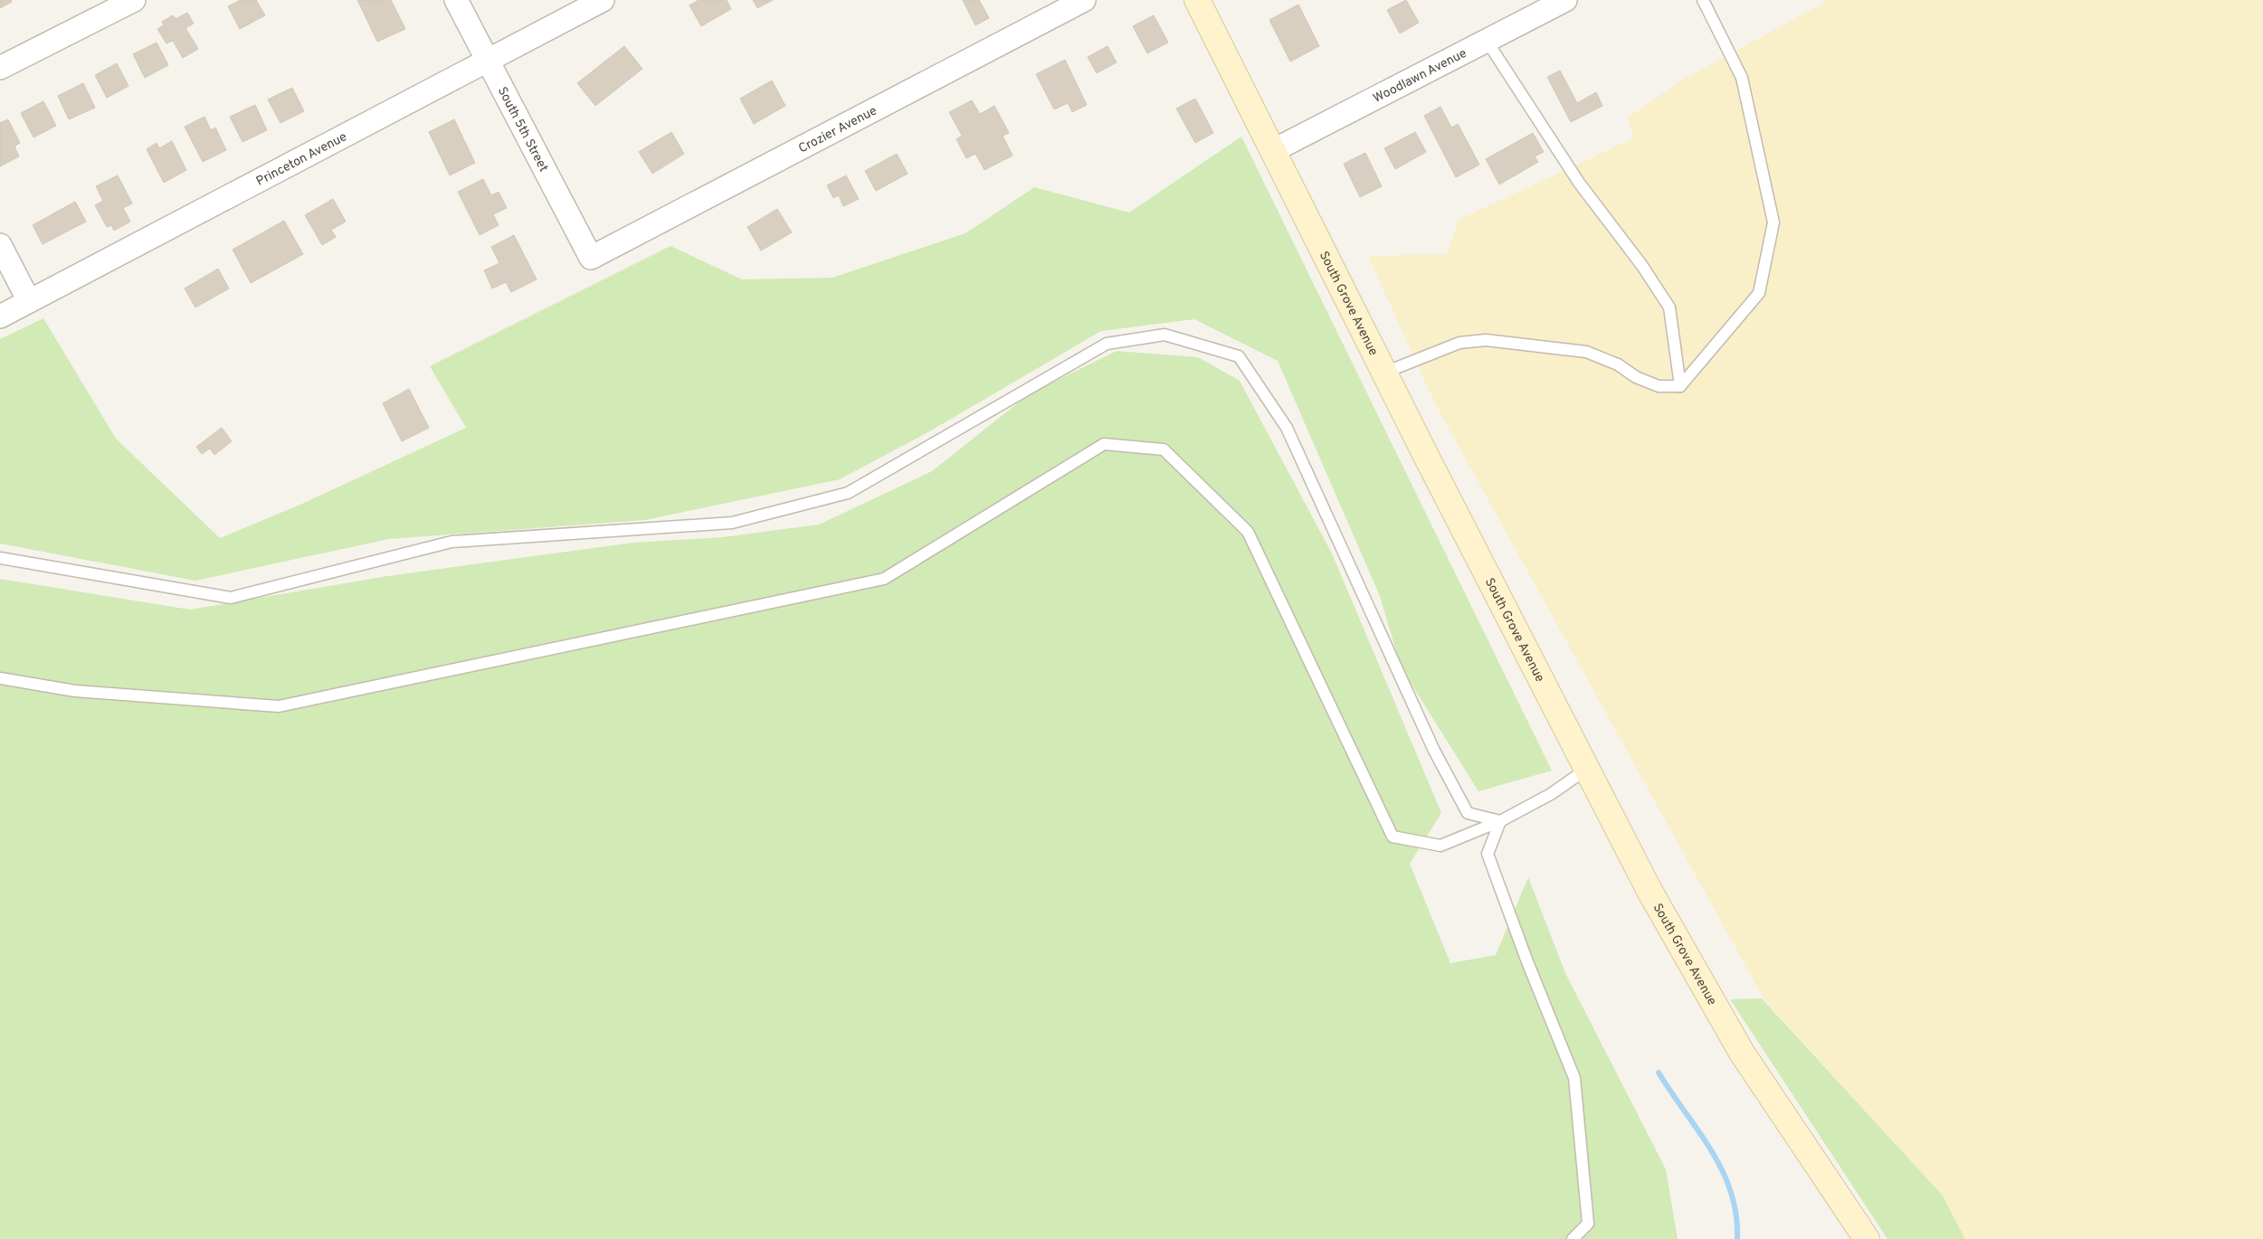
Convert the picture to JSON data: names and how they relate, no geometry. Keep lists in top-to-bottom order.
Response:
{
  "streets": {
    "main road": ["South Grove Avenue"],
    "street": [
      "Woodlawn Avenue",
      "South 5th Street",
      "Crozier Avenue",
      "Princeton Avenue"
    ]
  },
  "crossings": [
    ["Woodlawn Avenue", "South Grove Avenue"],
    ["South 5th Street", "Crozier Avenue"],
    ["South 5th Street", "Princeton Avenue"]
  ]
}
